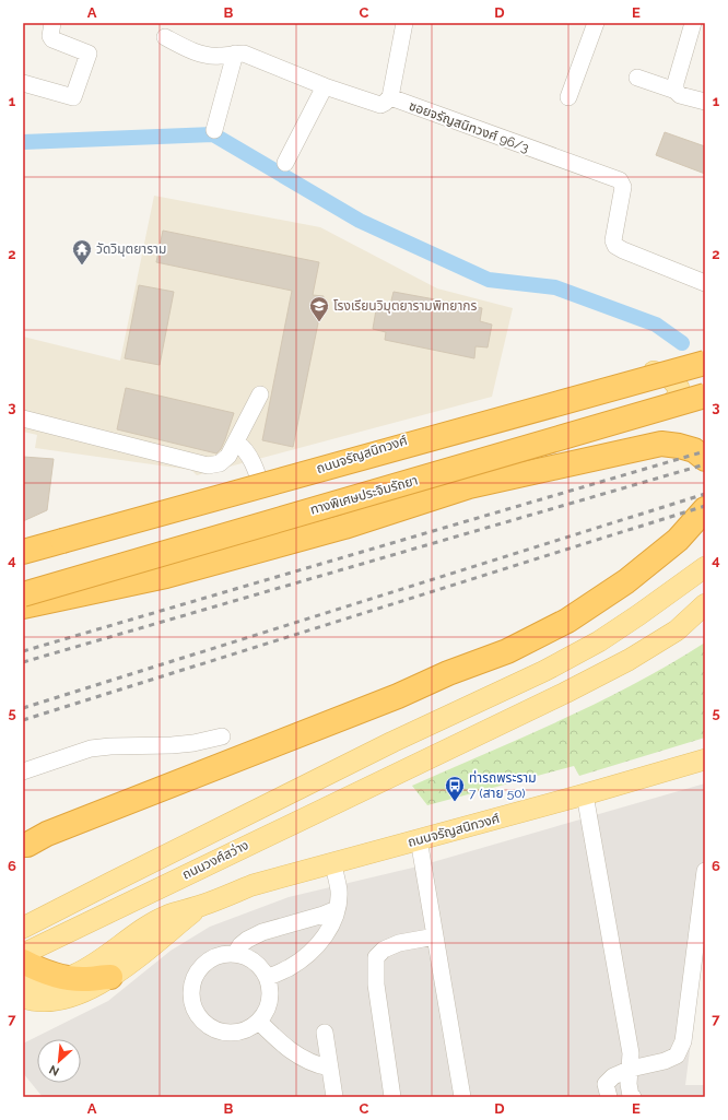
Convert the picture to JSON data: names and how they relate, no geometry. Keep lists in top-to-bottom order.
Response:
{
  "streets": {
    "highway": ["ทางพิเศษประจิมรัถยา"],
    "main road": ["ถนนจรัญสนิทวงศ์", "ถนนวงศ์สว่าง"],
    "street": ["ซอยจรัญสนิทวงศ์ 96/3"]
  },
  "places": {
    "temple": ["วัดวิมุตยาราม"],
    "school or university": ["โรงเรียนวิมุตยารามพิทยากร"],
    "bus stop": ["ท่ารถพระราม 7 (สาย 50)"]
  },
  "north": "bottom left",
  "grid": {
    "columns": [
      "A",
      "B",
      "C",
      "D",
      "E"
    ],
    "rows": [
      "1",
      "2",
      "3",
      "4",
      "5",
      "6",
      "7"
    ]
  }
}
